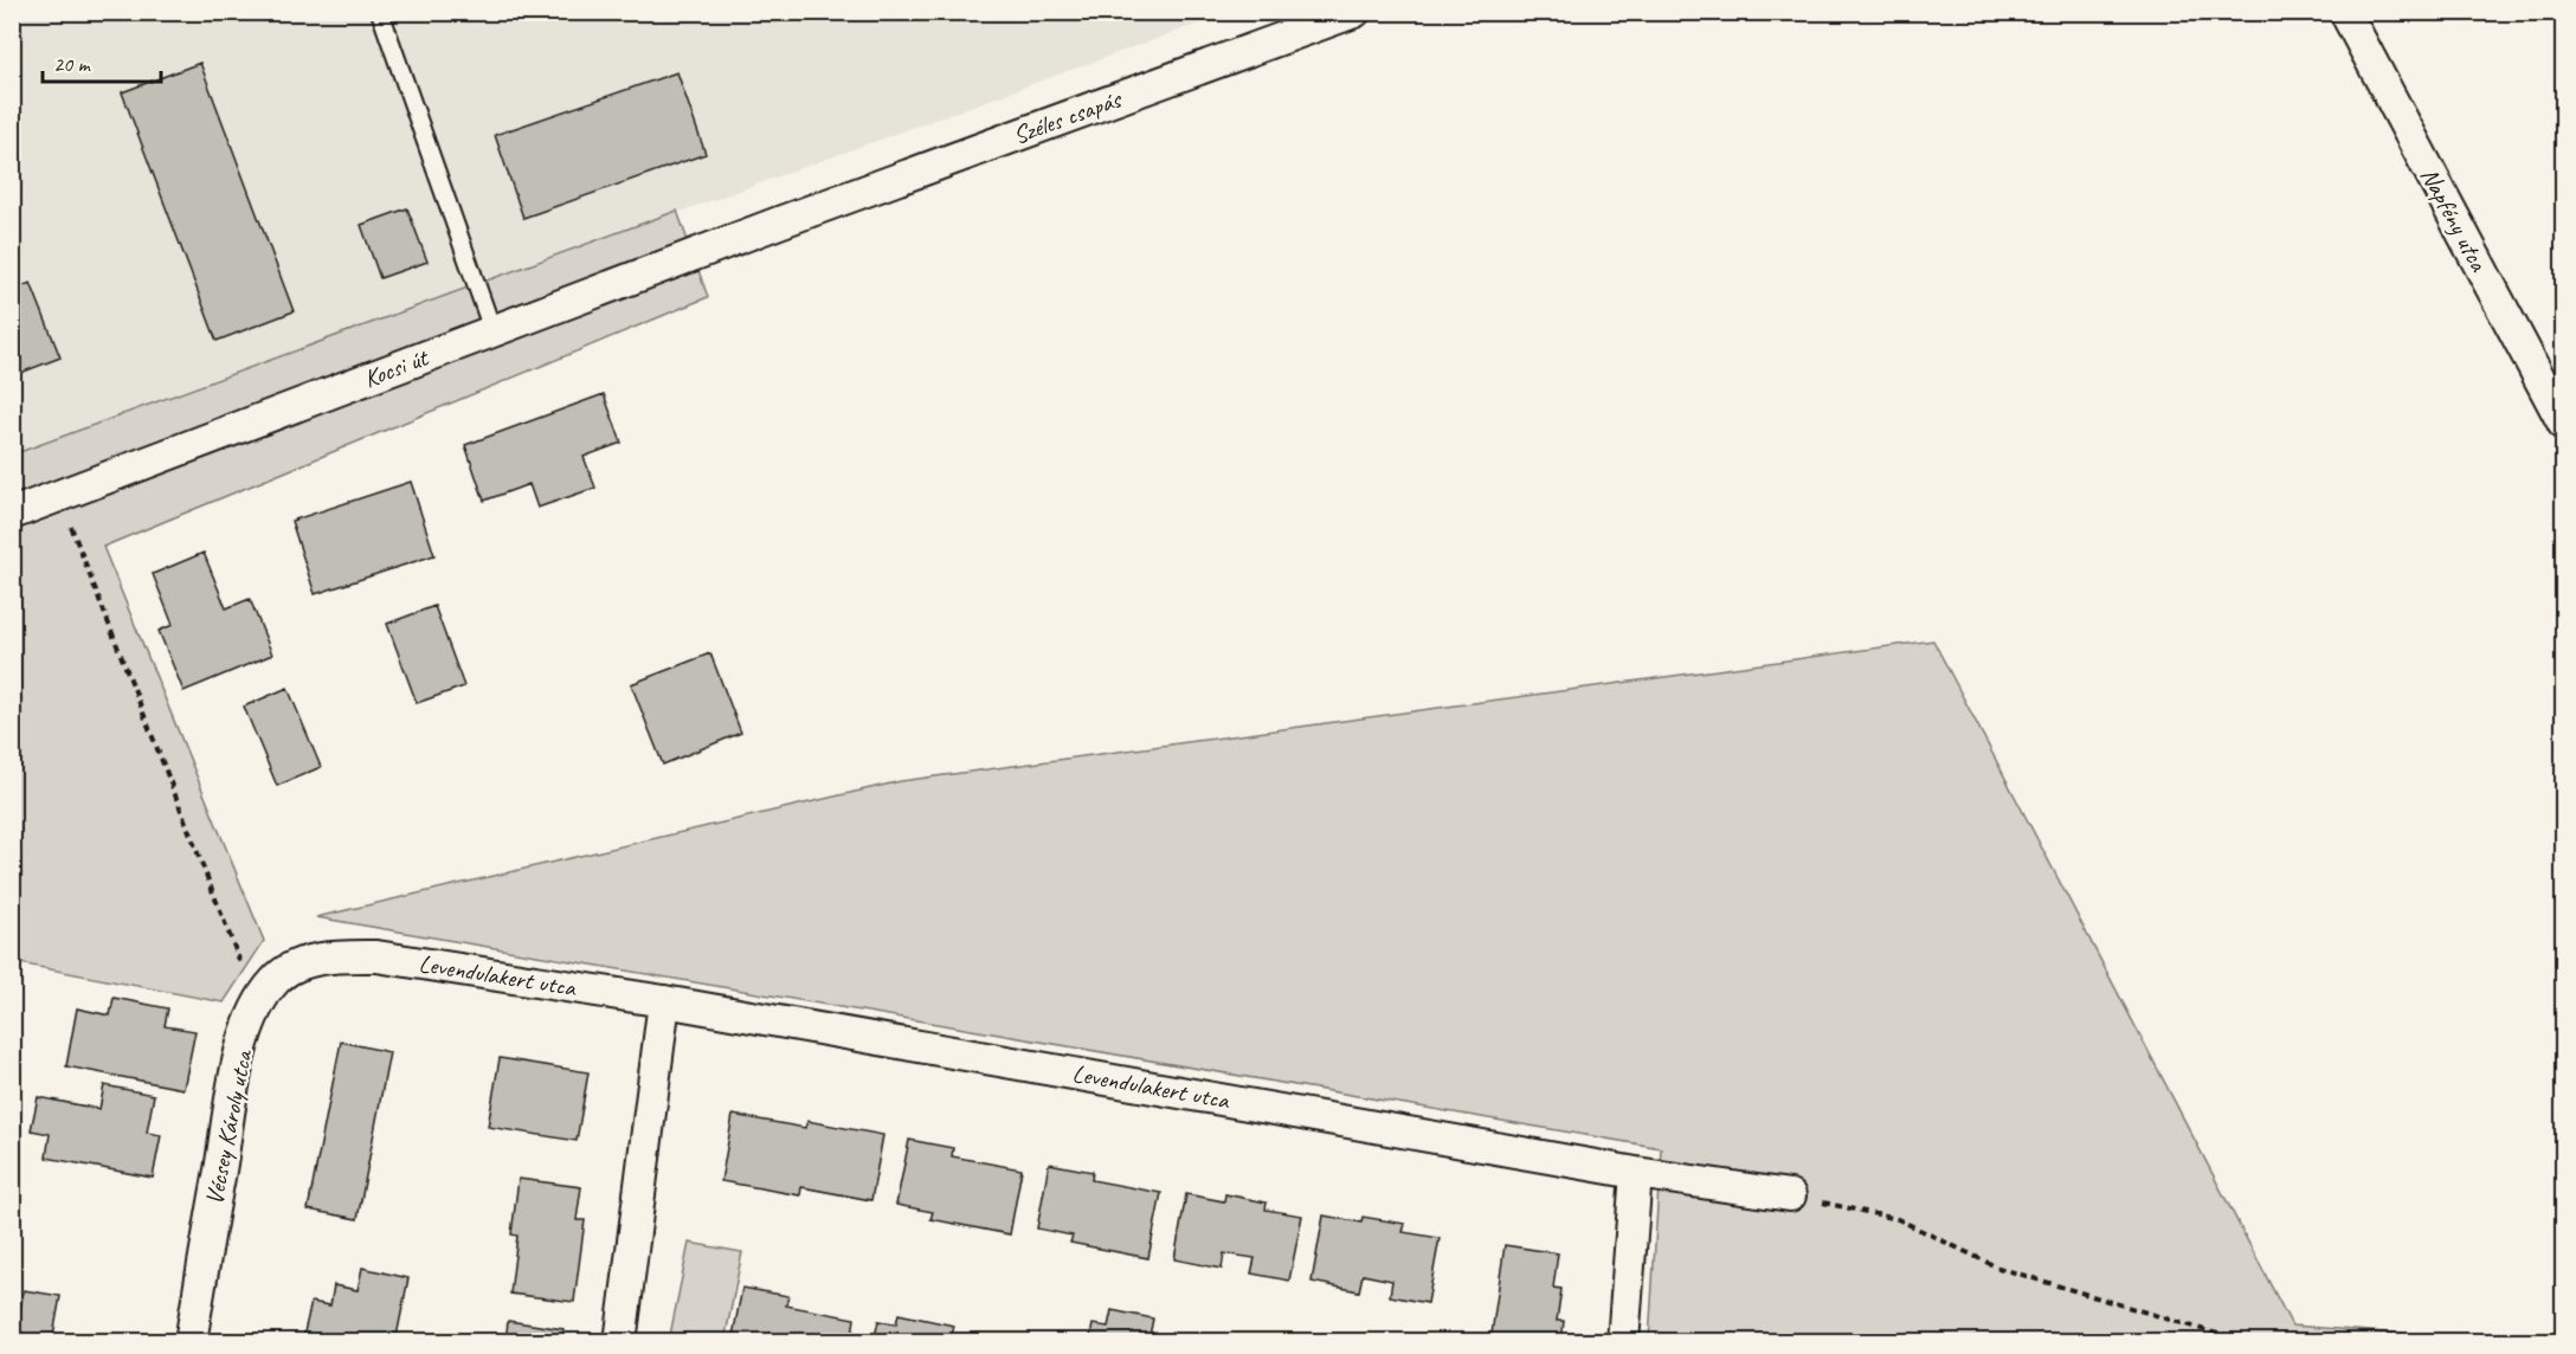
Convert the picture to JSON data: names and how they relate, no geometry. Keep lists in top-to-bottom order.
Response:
{
  "streets": {
    "street": [
      "Széles csapás",
      "Napfény utca",
      "Kocsi út",
      "Levendulakert utca",
      "Vécsey Károly utca"
    ]
  },
  "crossings": [
    ["Széles csapás", "Kocsi út"],
    ["Levendulakert utca", "Vécsey Károly utca"]
  ],
  "scale_bar": "20 m"
}
